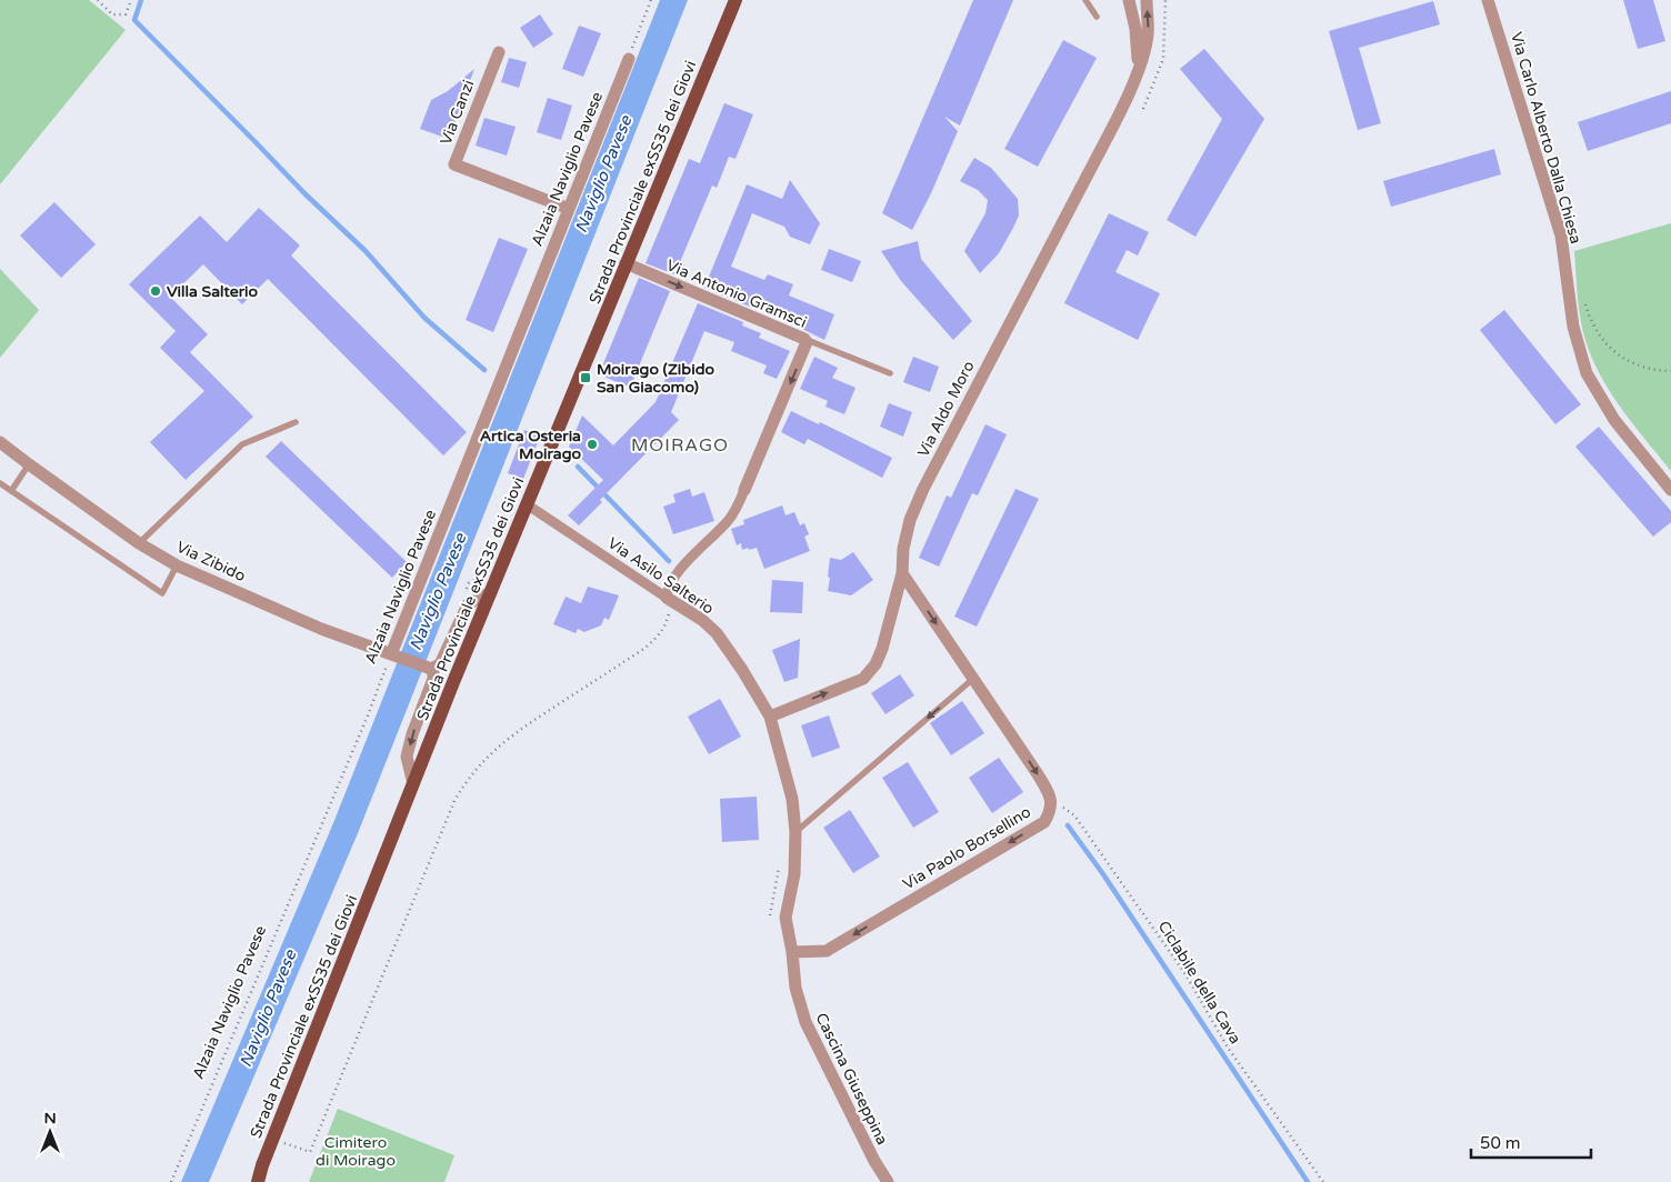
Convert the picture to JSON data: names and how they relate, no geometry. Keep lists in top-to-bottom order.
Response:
{
  "streets": {
    "main road": ["Strada Provinciale exSS35 dei Giovi"],
    "street": [
      "Via Canzi",
      "Via Carlo Alberto Dalla Chiesa",
      "Alzaia Naviglio Pavese",
      "Via Antonio Gramsci",
      "Via Aldo Moro",
      "Via Zibido",
      "Via Asilo Salterio",
      "Via Paolo Borsellino",
      "Cascina Giuseppina"
    ],
    "path": ["Ciclabile della Cava"]
  },
  "crossings": [
    ["Via Canzi", "Alzaia Naviglio Pavese"],
    ["Alzaia Naviglio Pavese", "Via Zibido"],
    ["Strada Provinciale exSS35 dei Giovi", "Via Antonio Gramsci"],
    ["Strada Provinciale exSS35 dei Giovi", "Via Asilo Salterio"],
    ["Via Antonio Gramsci", "Via Asilo Salterio"],
    ["Via Aldo Moro", "Via Asilo Salterio"],
    ["Via Asilo Salterio", "Via Paolo Borsellino"],
    ["Via Asilo Salterio", "Cascina Giuseppina"],
    ["Via Paolo Borsellino", "Ciclabile della Cava"],
    ["Via Paolo Borsellino", "Cascina Giuseppina"]
  ],
  "one_way": ["Via Paolo Borsellino"],
  "districts": ["MOIRAGO"],
  "water": ["Naviglio Pavese"],
  "parks": ["Cimitero di Moirago"],
  "places": {
    "other": ["Villa Salterio", "Artica Osteria Moirago"],
    "transit": ["Moirago (Zibido San Giacomo)"]
  },
  "scale_bar": "50 m",
  "north": "top"
}
